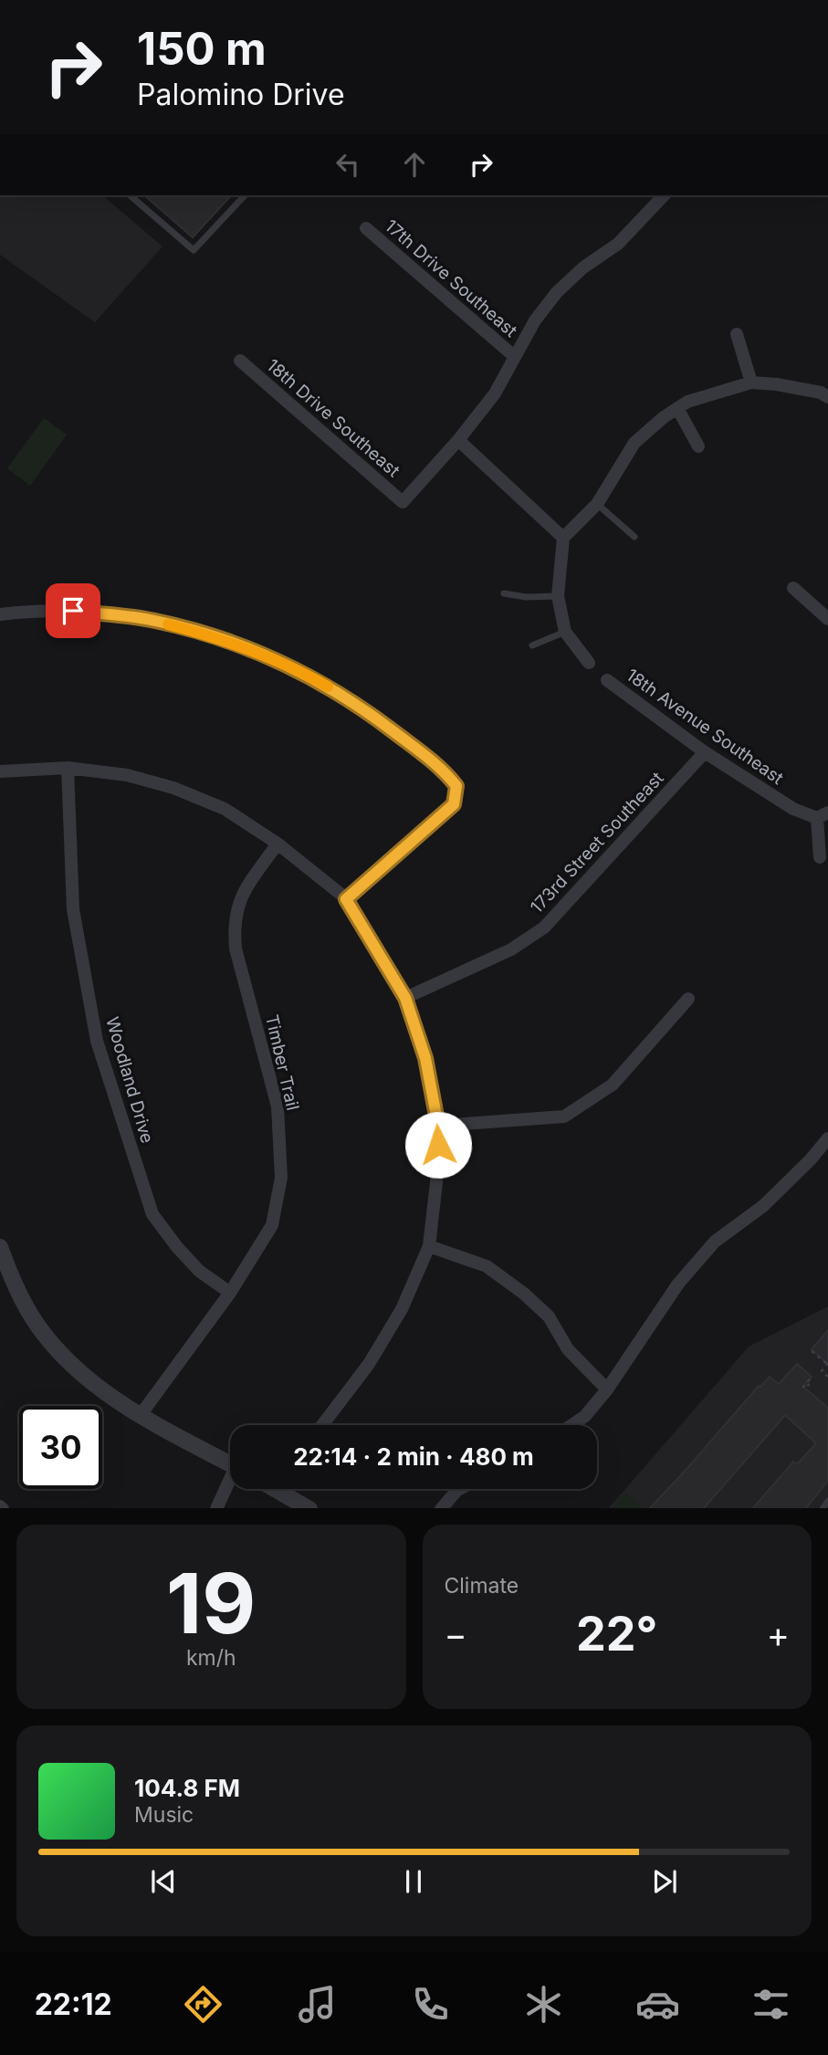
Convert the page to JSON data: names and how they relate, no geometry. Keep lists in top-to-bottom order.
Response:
{
  "streets": {
    "street": [
      "17th Drive Southeast",
      "18th Drive Southeast",
      "18th Avenue Southeast",
      "173rd Street Southeast",
      "Timber Trail",
      "Woodland Drive"
    ]
  },
  "crossings": [
    ["18th Avenue Southeast", "173rd Street Southeast"],
    ["Timber Trail", "Woodland Drive"]
  ],
  "page": {
    "turn": ["150 m", "Palomino Drive"],
    "limit": "30",
    "trip": "22:14 · 2 min · 480 m",
    "tile": [
      ["19", "km/h"],
      "Climate"
    ],
    "heat": ["−", "22°", "+"],
    "song": ["104.8 FM", "Music"],
    "tabs": "22:12"
  }
}
